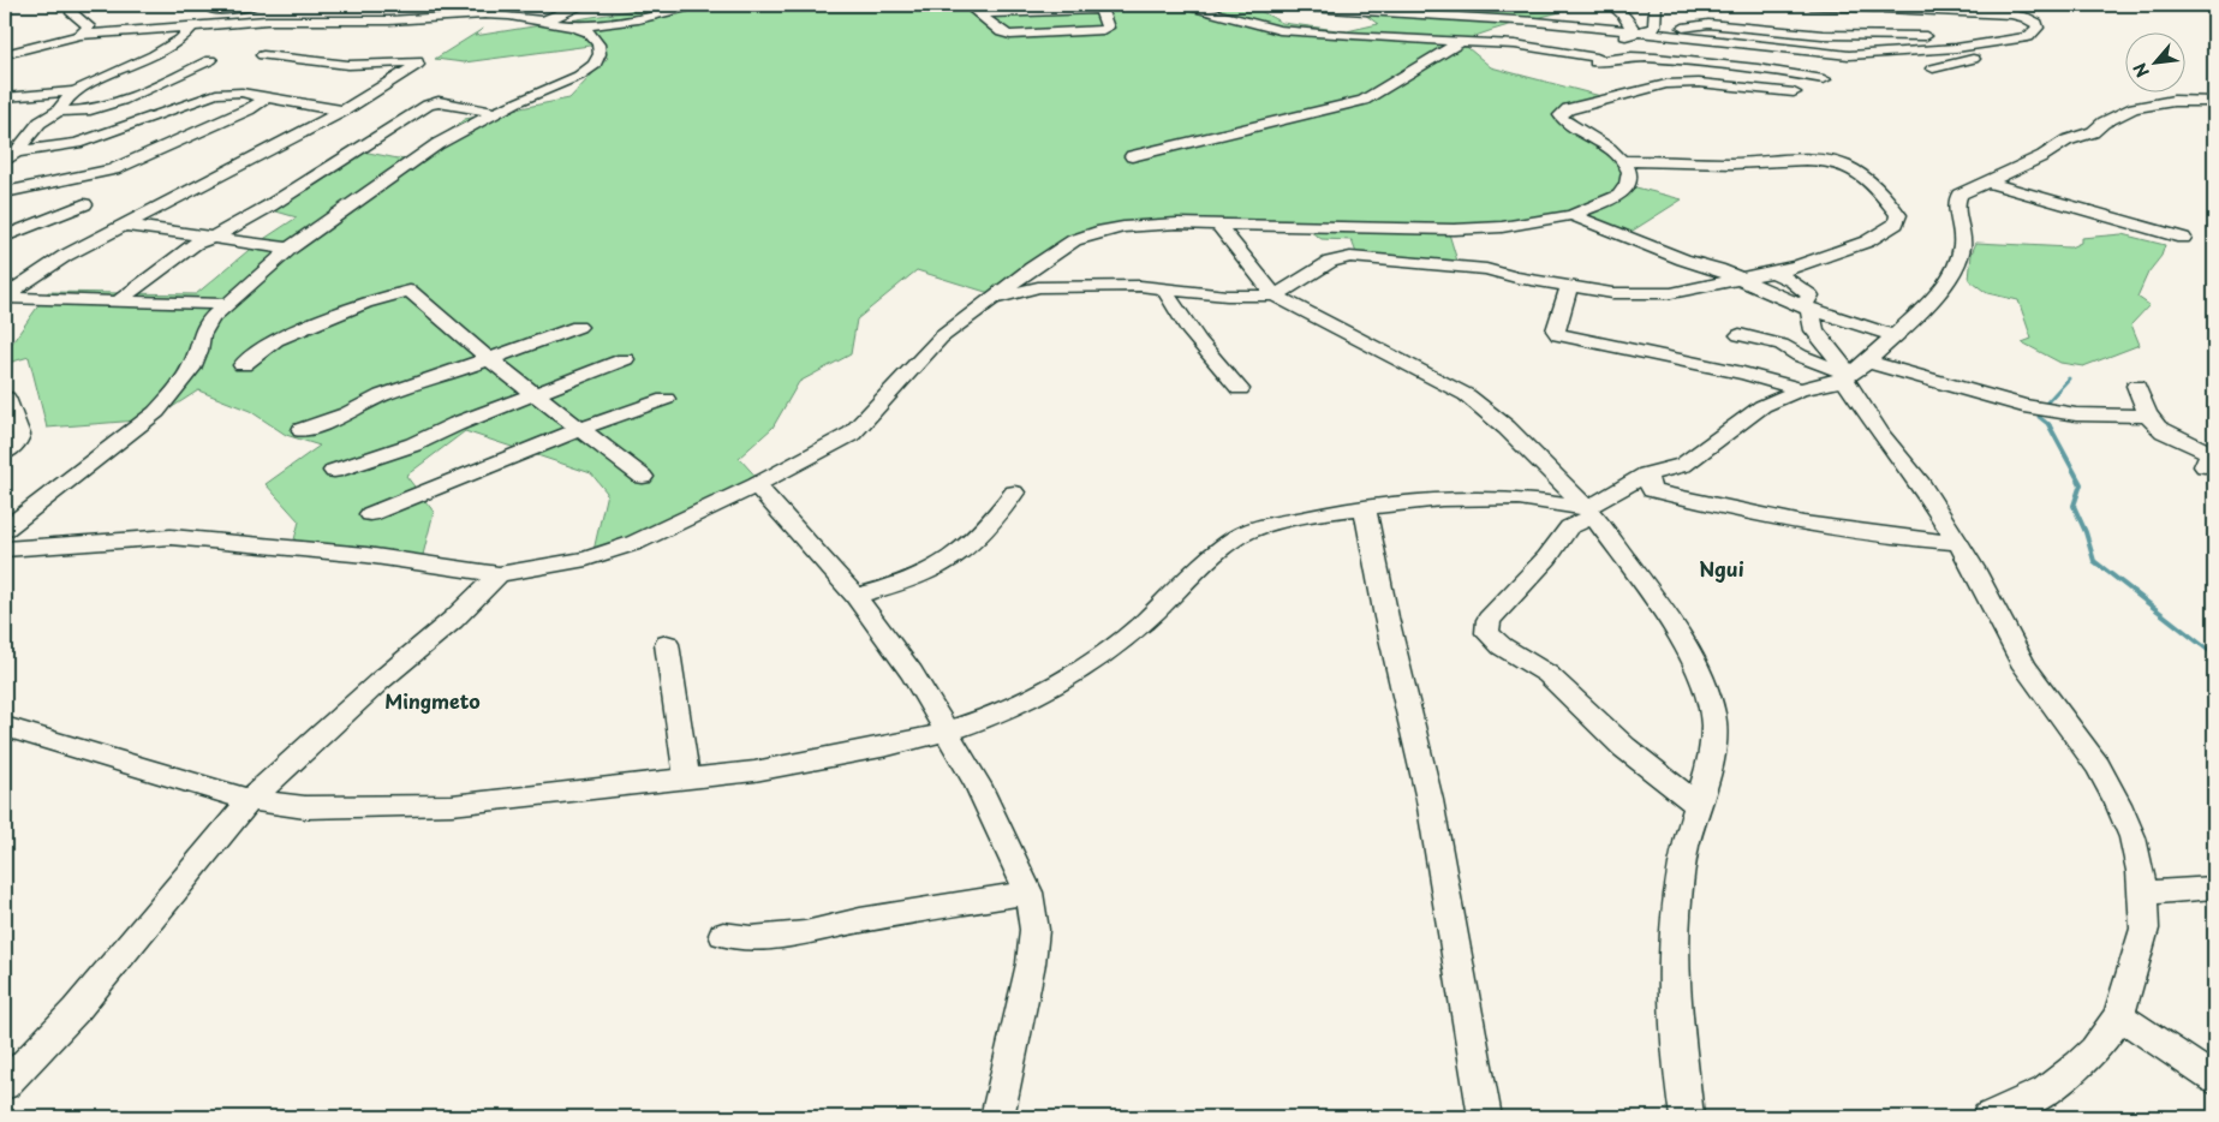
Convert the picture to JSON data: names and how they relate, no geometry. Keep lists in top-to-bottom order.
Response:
{
  "districts": ["Ngui", "Mingmeto"],
  "north": "bottom left"
}
